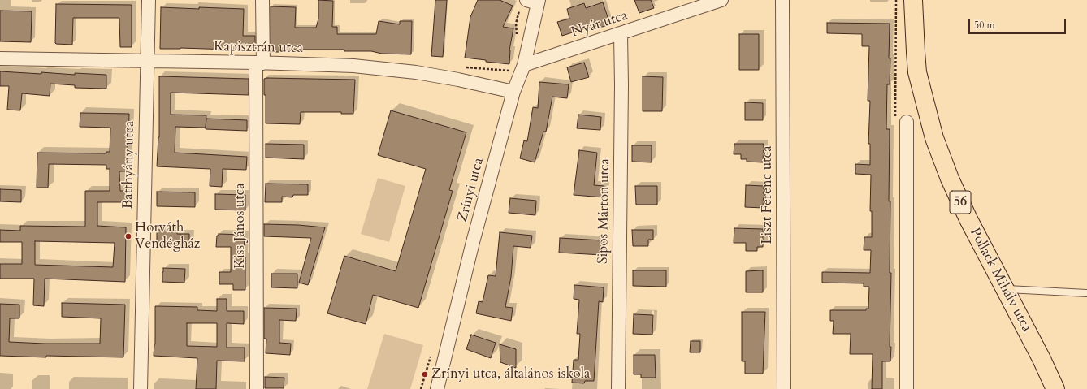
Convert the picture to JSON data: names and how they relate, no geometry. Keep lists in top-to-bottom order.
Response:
{
  "streets": {
    "main road": ["56", "Pollack Mihály utca"],
    "street": [
      "Nyár utca",
      "Kapisztrán utca",
      "Batthyány utca",
      "Zrínyi utca",
      "Liszt Ferenc utca",
      "Sipos Márton utca",
      "Kiss János utca"
    ]
  },
  "crossings": [
    ["Nyár utca", "Zrínyi utca"],
    ["Nyár utca", "Sipos Márton utca"],
    ["Kapisztrán utca", "Batthyány utca"],
    ["Kapisztrán utca", "Zrínyi utca"],
    ["Kapisztrán utca", "Kiss János utca"]
  ],
  "places": ["Horváth Vendégház", "Zrínyi utca, általános iskola"],
  "scale_bar": "50 m"
}
